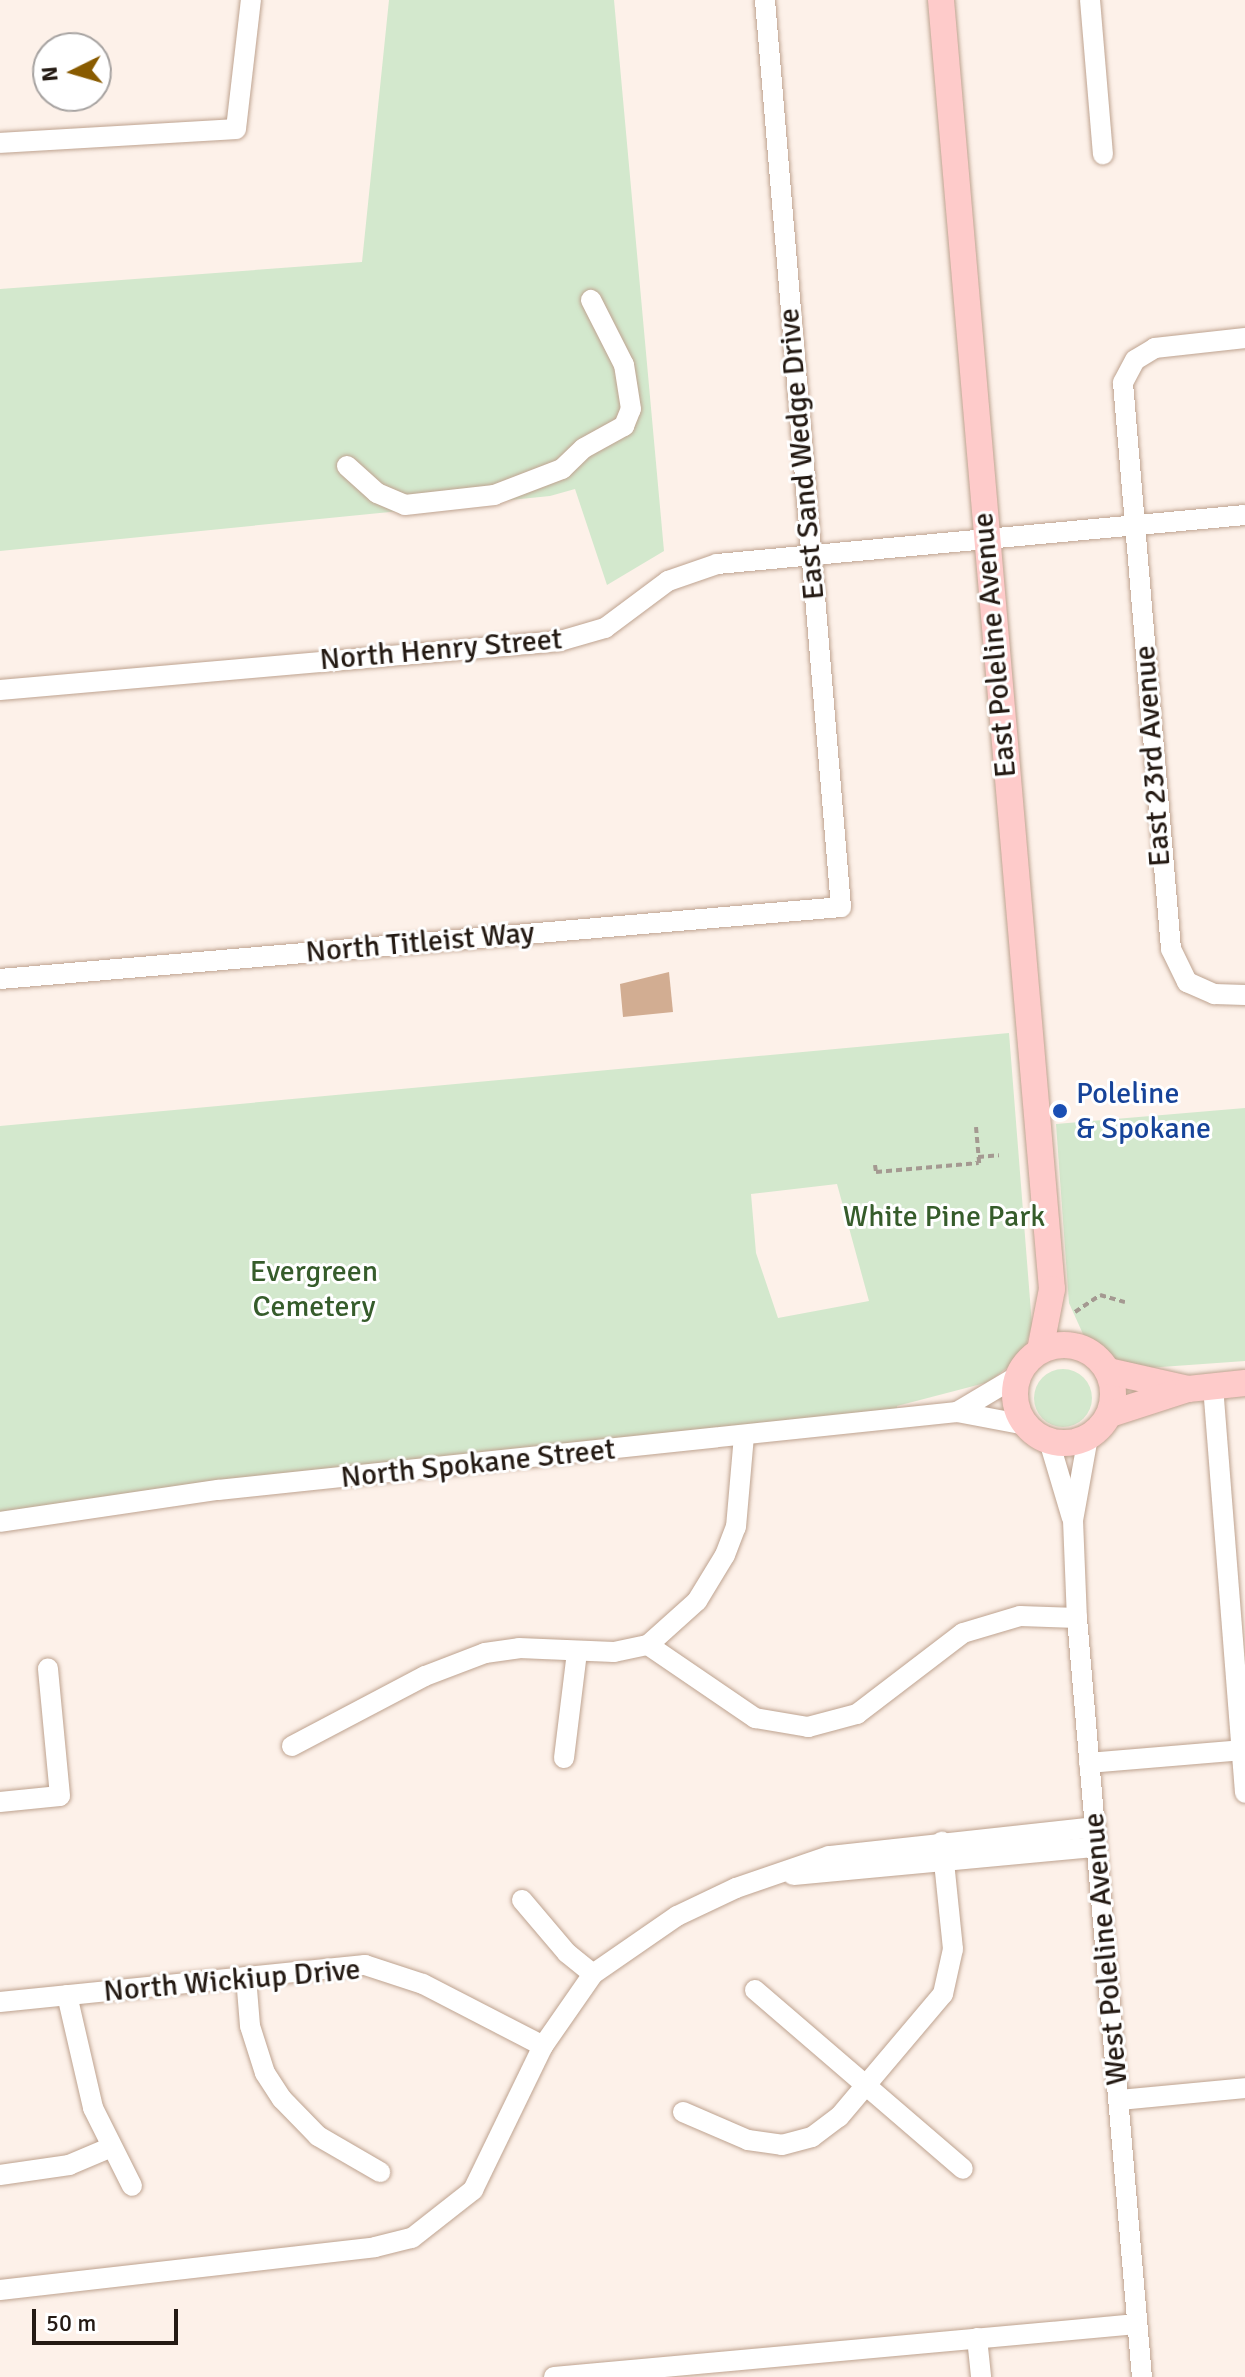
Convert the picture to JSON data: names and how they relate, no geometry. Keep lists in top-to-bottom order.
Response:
{
  "streets": {
    "main road": ["East Poleline Avenue"],
    "street": [
      "East Sand Wedge Drive",
      "North Henry Street",
      "East 23rd Avenue",
      "North Titleist Way",
      "North Spokane Street",
      "West Poleline Avenue",
      "North Wickiup Drive"
    ]
  },
  "crossings": [
    ["East Sand Wedge Drive", "North Henry Street"],
    ["East Sand Wedge Drive", "North Titleist Way"],
    ["East Poleline Avenue", "North Henry Street"],
    ["East Poleline Avenue", "North Spokane Street"],
    ["East Poleline Avenue", "West Poleline Avenue"],
    ["North Henry Street", "East 23rd Avenue"],
    ["North Spokane Street", "West Poleline Avenue"]
  ],
  "parks": ["White Pine Park", "Evergreen Cemetery"],
  "places": ["Poleline & Spokane"],
  "scale_bar": "50 m",
  "north": "left"
}
